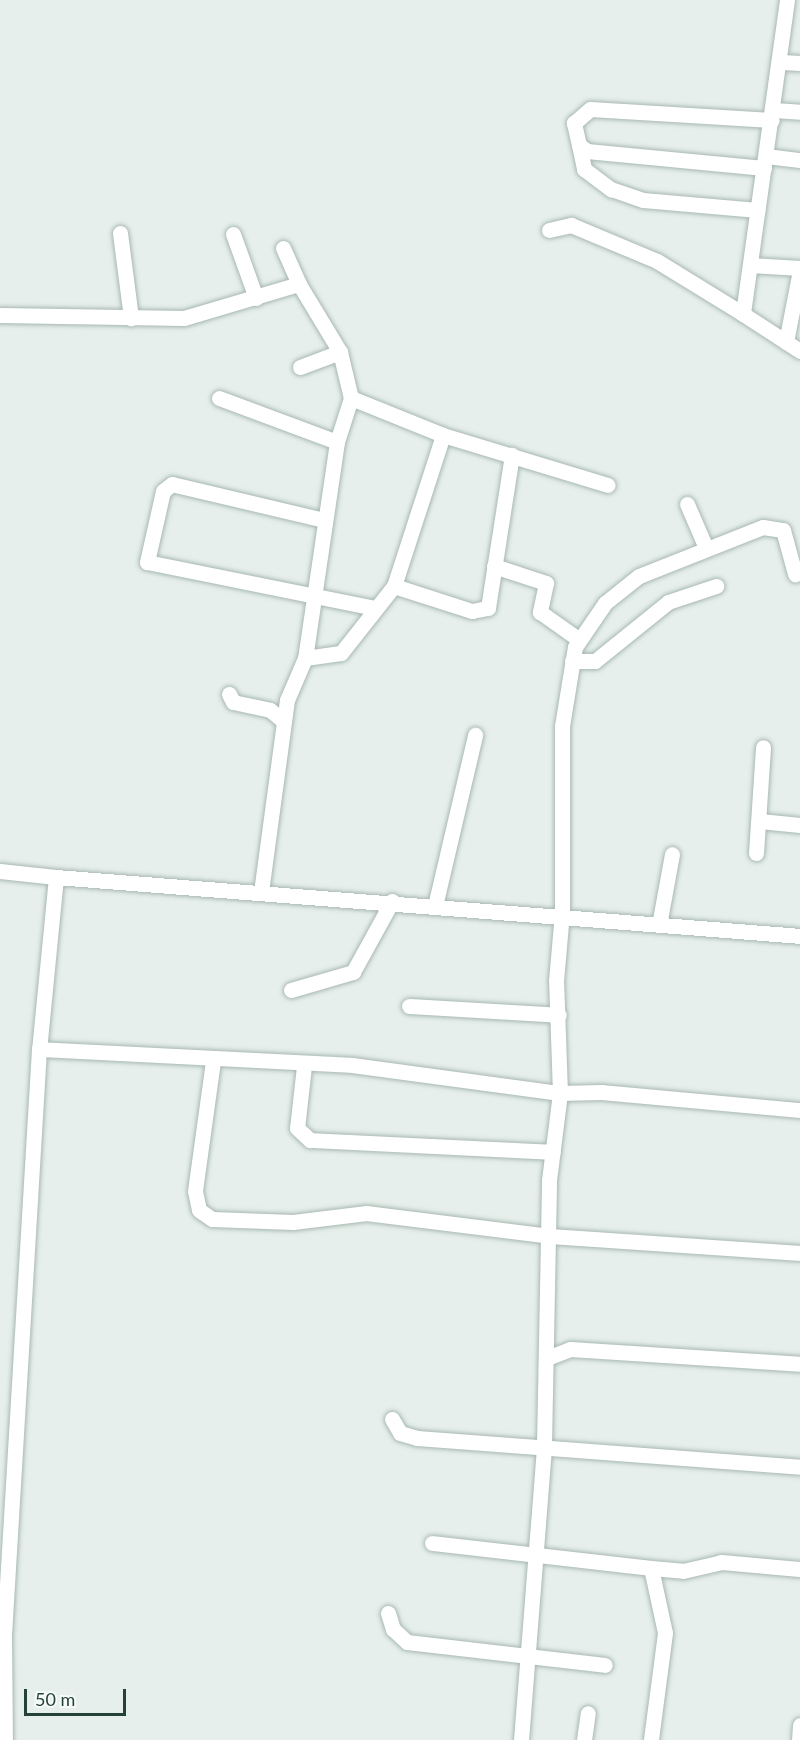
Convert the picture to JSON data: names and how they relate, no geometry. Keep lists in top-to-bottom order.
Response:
{
  "scale_bar": "50 m"
}
